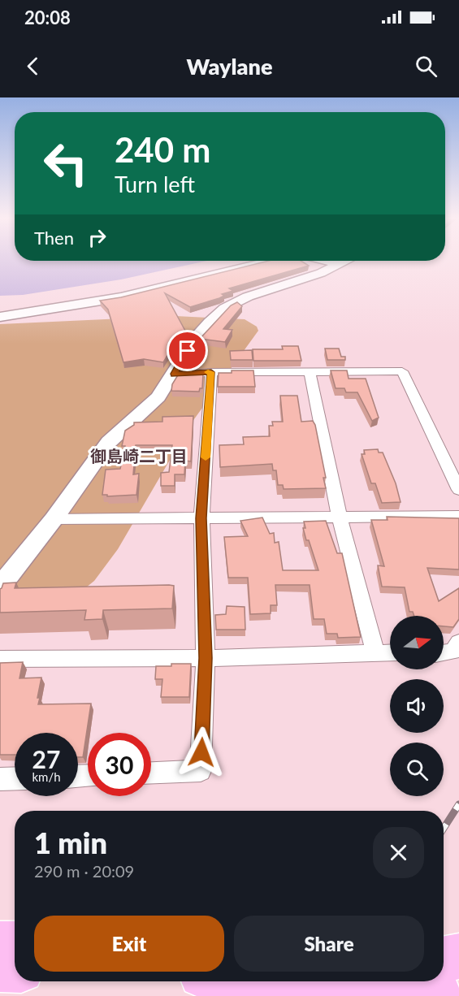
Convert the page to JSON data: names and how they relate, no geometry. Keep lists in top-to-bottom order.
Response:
{
  "districts": ["御島崎二丁目"],
  "north": "right",
  "page": {
    "status": "20:08",
    "header": "Waylane",
    "turn": ["240 m", "Turn left"],
    "then": "Then",
    "speed": "27 km/h",
    "limit": "30",
    "heading": ["1 min", "290 m · 20:09"],
    "buttons": ["Exit", "Share"]
  }
}
